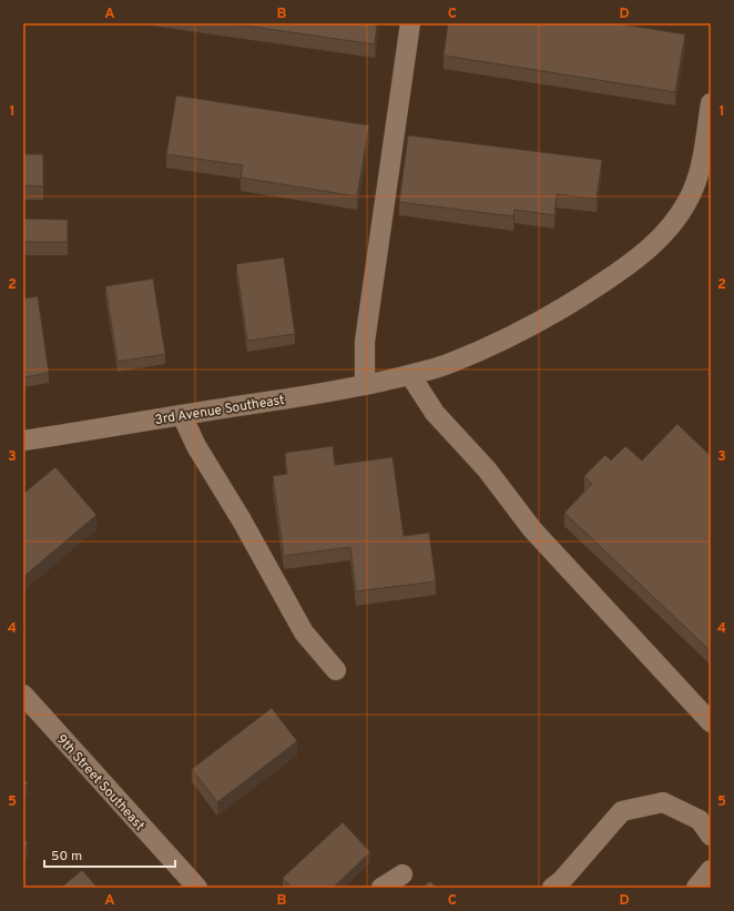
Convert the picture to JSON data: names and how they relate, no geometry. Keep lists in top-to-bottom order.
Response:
{
  "streets": {
    "street": ["3rd Avenue Southeast", "9th Street Southeast"]
  },
  "scale_bar": "50 m",
  "grid": {
    "columns": [
      "A",
      "B",
      "C",
      "D"
    ],
    "rows": [
      "1",
      "2",
      "3",
      "4",
      "5"
    ]
  }
}
